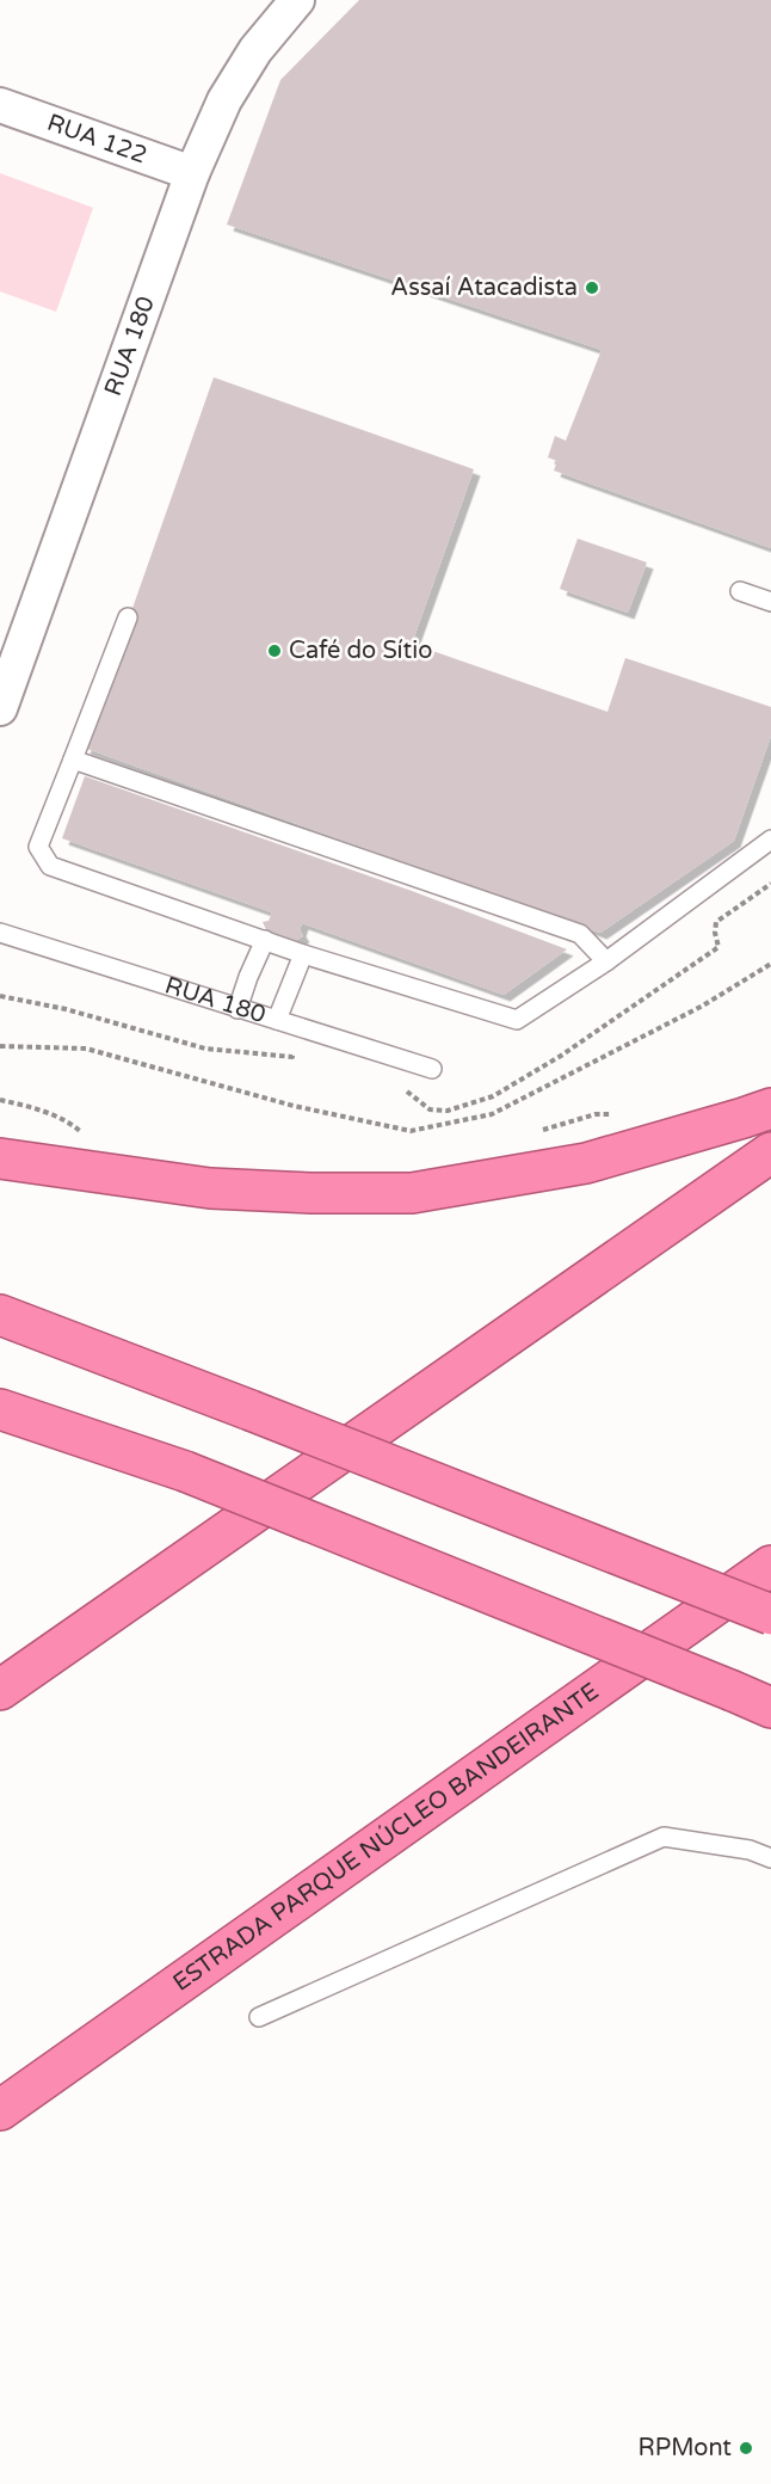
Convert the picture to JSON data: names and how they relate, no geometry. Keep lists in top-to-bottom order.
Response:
{
  "streets": {
    "highway": ["ESTRADA PARQUE NÚCLEO BANDEIRANTE"],
    "street": ["RUA 122", "RUA 180"]
  },
  "crossings": [
    ["RUA 122", "RUA 180"]
  ],
  "places": ["Assaí Atacadista", "Café do Sítio", "RPMont"]
}
